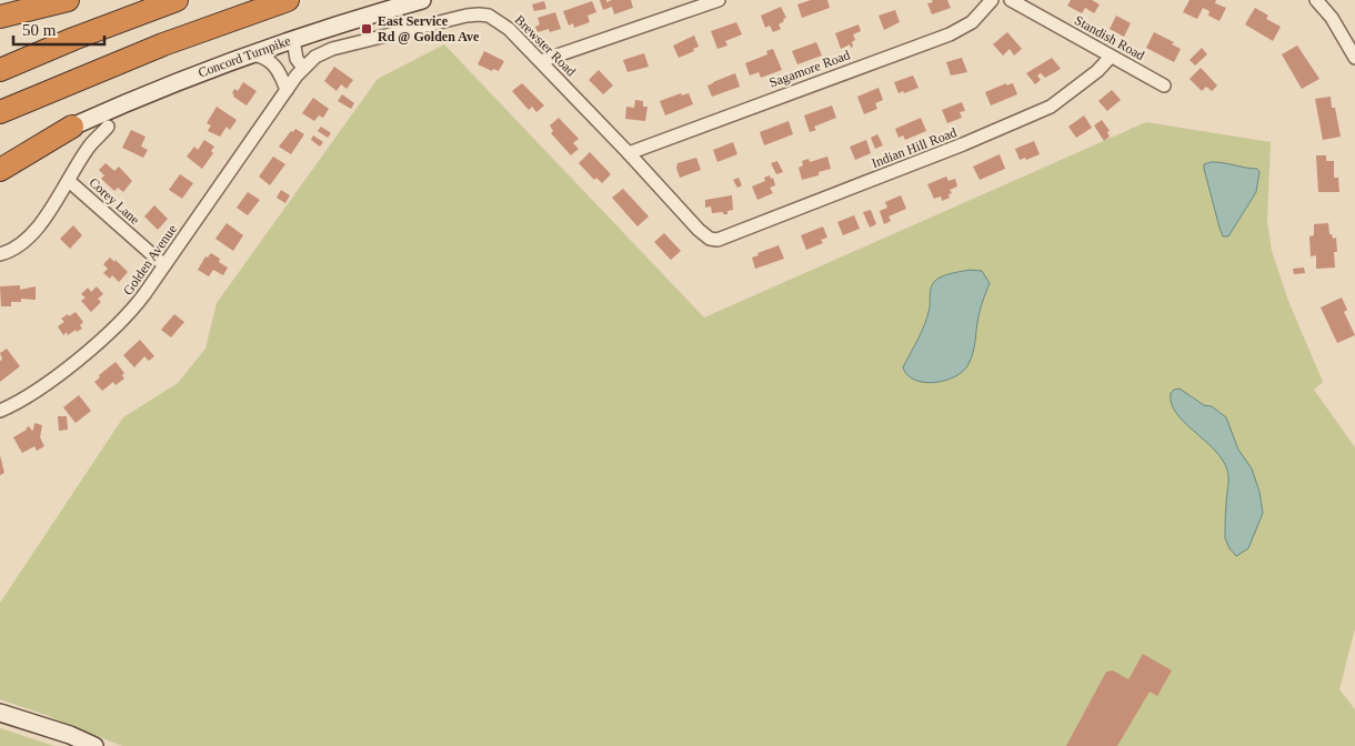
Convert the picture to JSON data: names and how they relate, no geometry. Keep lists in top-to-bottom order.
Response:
{
  "streets": {
    "main road": ["Concord Turnpike"],
    "street": [
      "Standish Road",
      "Brewster Road",
      "Sagamore Road",
      "Indian Hill Road",
      "Corey Lane",
      "Golden Avenue"
    ]
  },
  "crossings": [
    ["Standish Road", "Indian Hill Road"],
    ["Brewster Road", "Sagamore Road"],
    ["Brewster Road", "Indian Hill Road"],
    ["Brewster Road", "Golden Avenue"],
    ["Corey Lane", "Golden Avenue"]
  ],
  "places": {
    "transit": ["East Service Rd @ Golden Ave"]
  },
  "scale_bar": "50 m"
}
